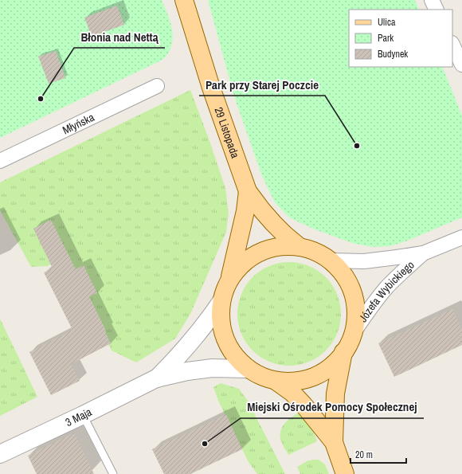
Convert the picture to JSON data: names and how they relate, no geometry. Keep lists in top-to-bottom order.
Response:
{
  "streets": {
    "main road": ["29 Listopada"],
    "street": ["Młyńska", "Józefa Wybickiego", "3 Maja"]
  },
  "places": ["Błonia nad Nettą", "Park przy Starej Poczcie", "Miejski Ośrodek Pomocy Społecznej"],
  "legend": ["Ulica", "Park", "Budynek"],
  "scale_bar": "20 m"
}
